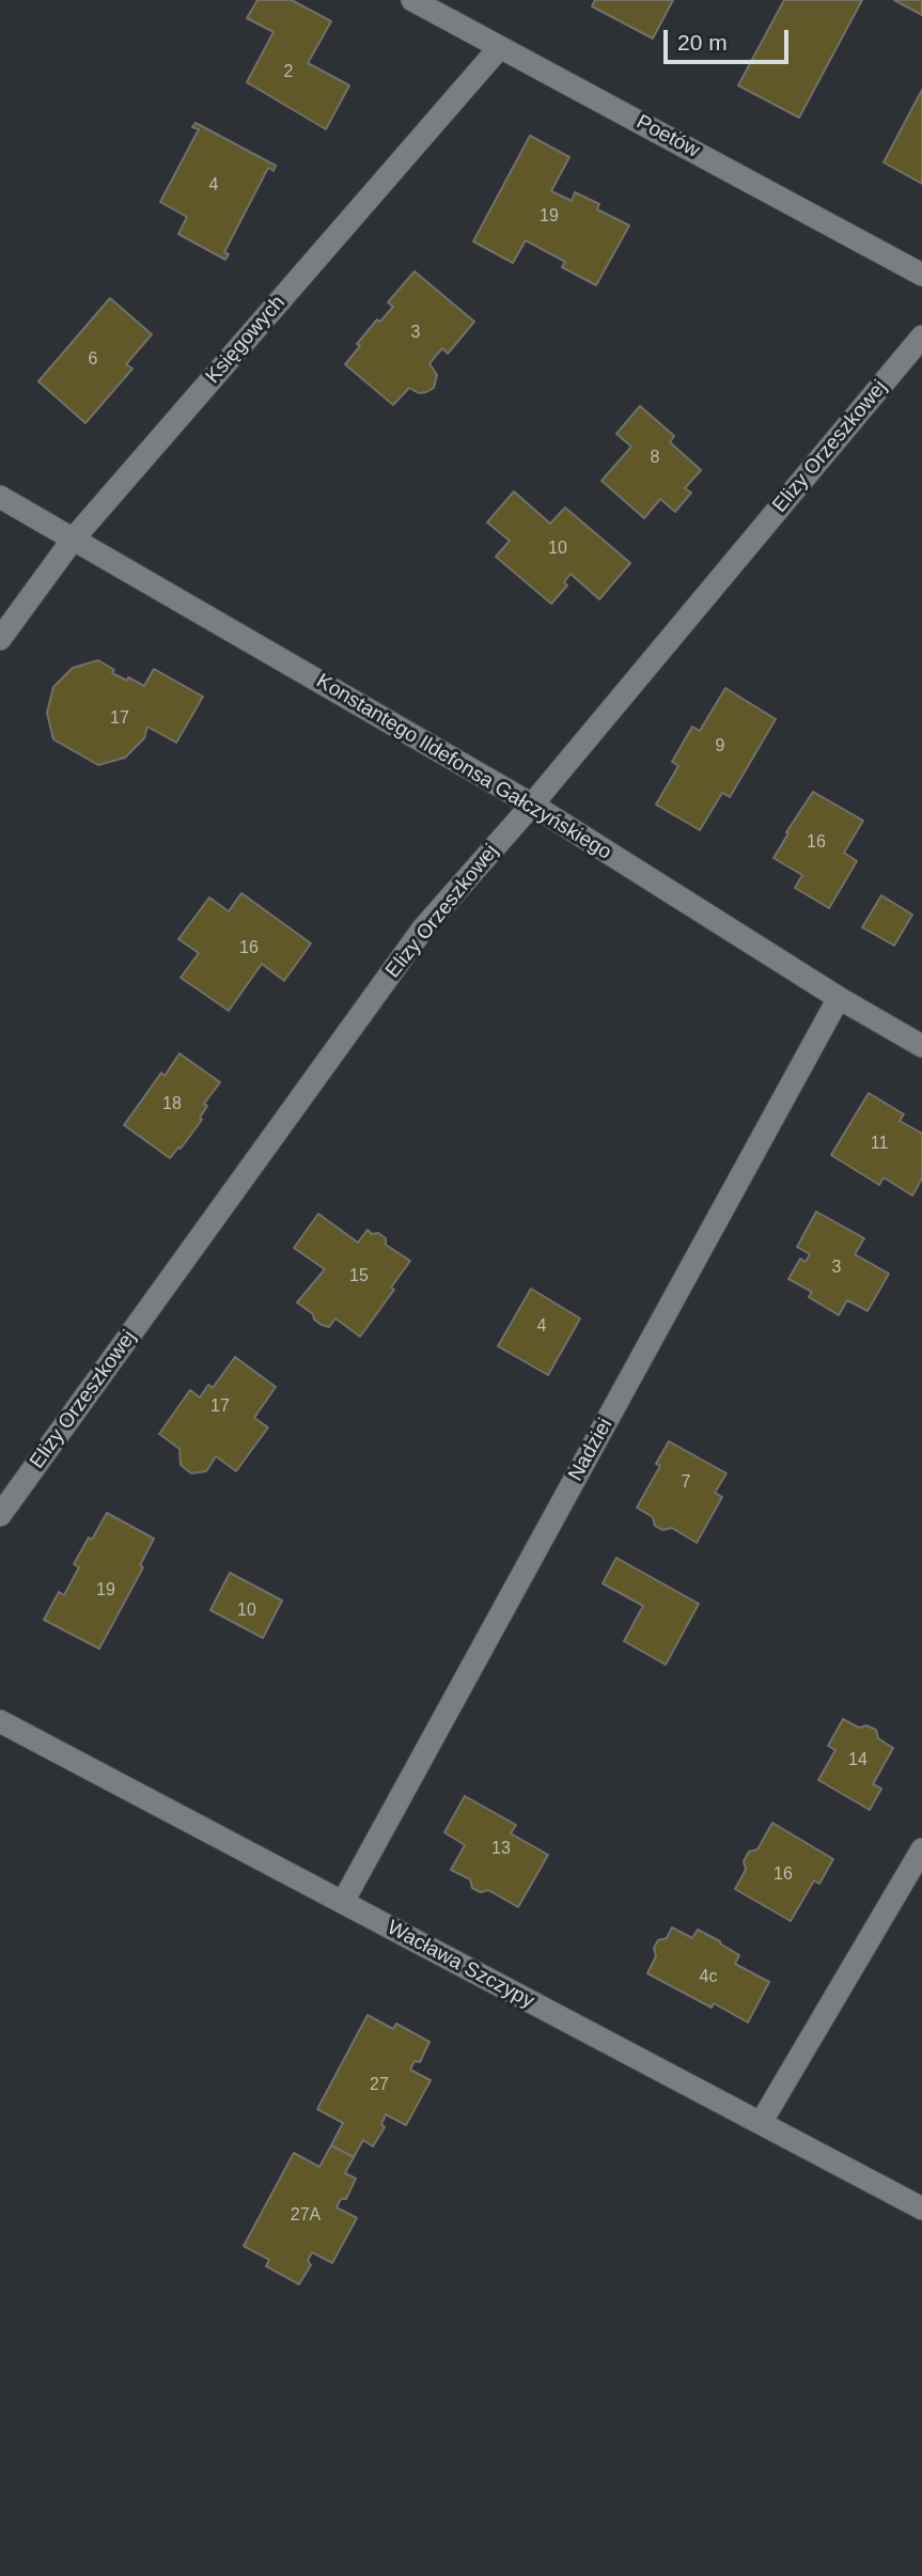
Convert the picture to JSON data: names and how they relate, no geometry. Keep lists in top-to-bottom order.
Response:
{
  "streets": {
    "street": [
      "Poetów",
      "Księgowych",
      "Elizy Orzeszkowej",
      "Konstantego Ildefonsa Gałczyńskiego",
      "Nadziei",
      "Wacława Szczypy"
    ]
  },
  "crossings": [
    ["Poetów", "Księgowych"],
    ["Księgowych", "Konstantego Ildefonsa Gałczyńskiego"],
    ["Elizy Orzeszkowej", "Konstantego Ildefonsa Gałczyńskiego"],
    ["Konstantego Ildefonsa Gałczyńskiego", "Nadziei"],
    ["Nadziei", "Wacława Szczypy"]
  ],
  "house_numbers": [
    "2",
    "4",
    "19",
    "3",
    "6",
    "8",
    "10",
    "17",
    "9",
    "16",
    "16",
    "18",
    "11",
    "3",
    "15",
    "4",
    "17",
    "7",
    "19",
    "10",
    "14",
    "13",
    "16",
    "4c",
    "27",
    "27A"
  ],
  "scale_bar": "20 m"
}
